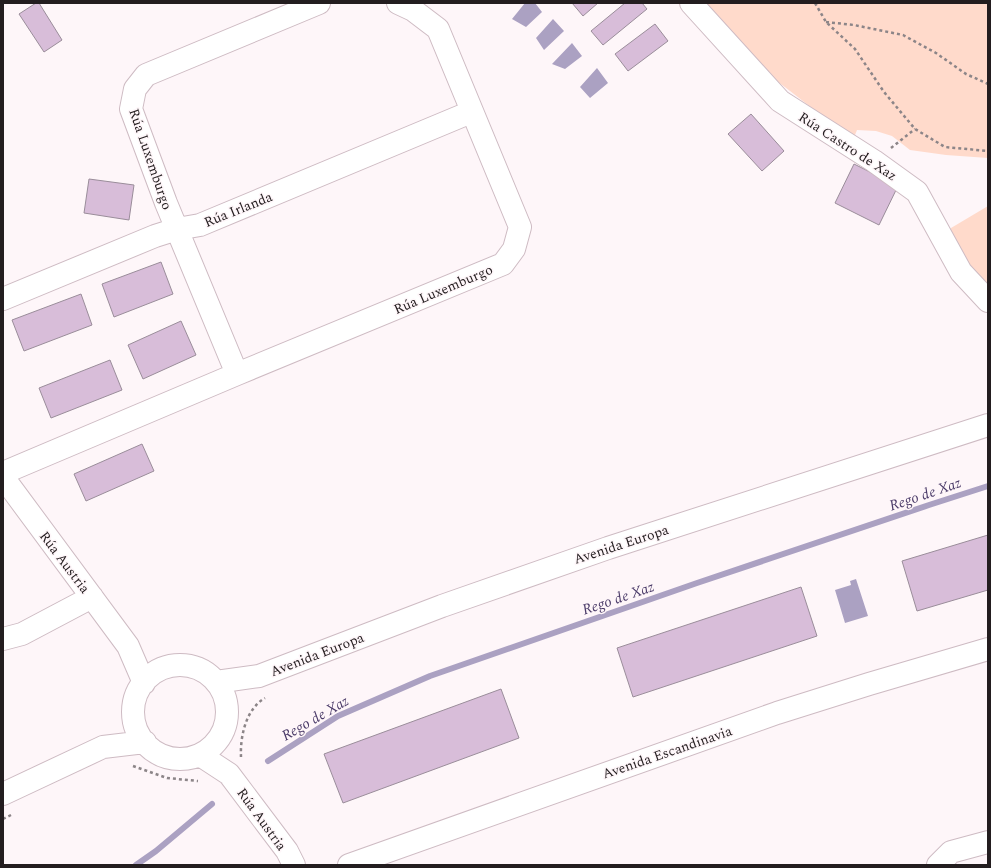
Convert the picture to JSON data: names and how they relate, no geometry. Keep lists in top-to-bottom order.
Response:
{
  "streets": {
    "street": [
      "Rúa Castro de Xaz",
      "Rúa Luxemburgo",
      "Rúa Irlanda",
      "Avenida Europa",
      "Rúa Austria",
      "Avenida Escandinavia"
    ]
  },
  "crossings": [
    ["Rúa Luxemburgo", "Rúa Irlanda"],
    ["Avenida Europa", "Rúa Austria"]
  ],
  "water": ["Rego de Xaz"]
}
